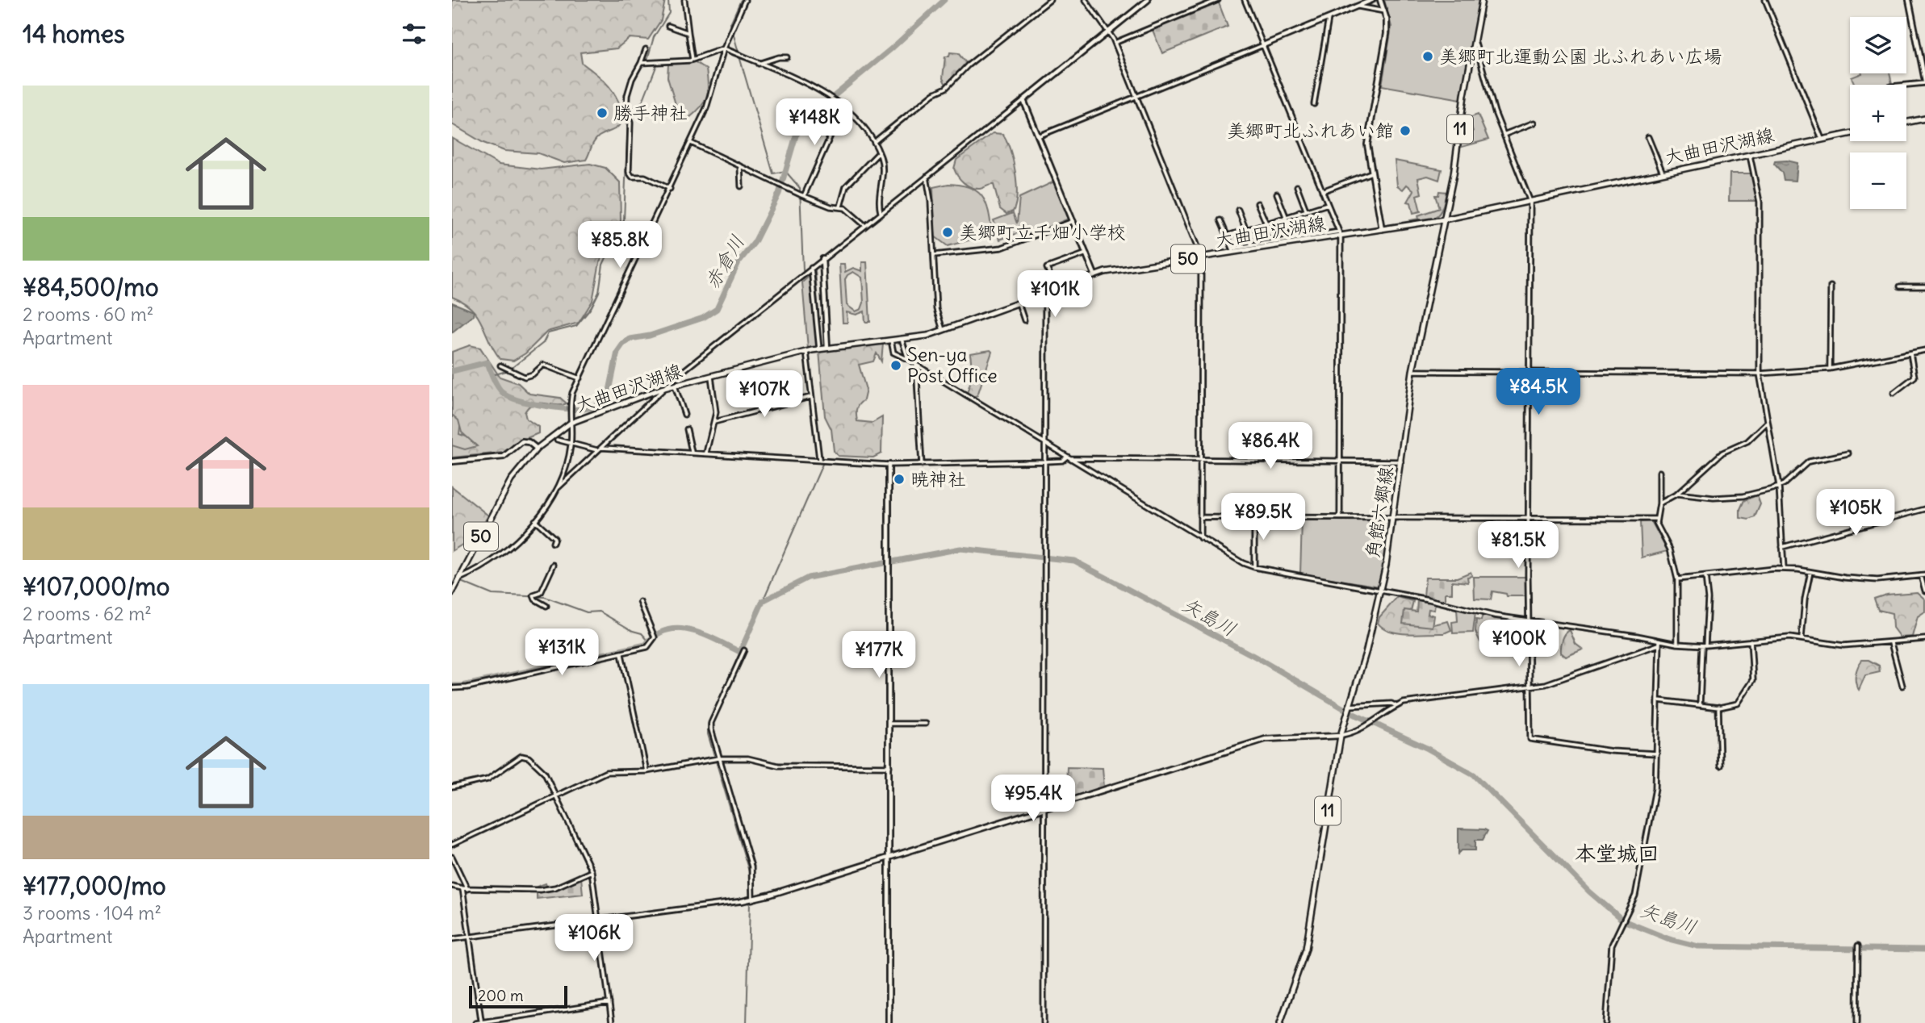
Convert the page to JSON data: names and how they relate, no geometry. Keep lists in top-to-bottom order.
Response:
{
  "streets": {
    "main road": [
      "11",
      "大曲田沢湖線",
      "50",
      "角館六郷線"
    ]
  },
  "crossings": [
    ["大曲田沢湖線", "角館六郷線"]
  ],
  "districts": ["本堂城回"],
  "water": ["赤倉川", "矢島川"],
  "places": [
    "美郷町北運動公園 北ふれあい広場",
    "勝手神社",
    "美郷町北ふれあい館",
    "美郷町立千畑小学校",
    "Sen-ya Post Office",
    "暁神社"
  ],
  "scale_bar": "200 m",
  "page": {
    "heading": "14 homes",
    "map_buttons": ["+", "−"],
    "list": [
      {
        "name": "¥84,500/mo",
        "note": "2 rooms · 60 m² · Apartment"
      },
      {
        "name": "¥107,000/mo",
        "note": "2 rooms · 62 m² · Apartment"
      },
      {
        "name": "¥177,000/mo",
        "note": "3 rooms · 104 m² · Apartment"
      }
    ],
    "price": [
      "¥148K",
      "¥85.8K",
      "¥101K",
      "¥84.5K",
      "¥107K",
      "¥86.4K",
      "¥105K",
      "¥89.5K",
      "¥81.5K",
      "¥100K",
      "¥131K",
      "¥177K",
      "¥95.4K",
      "¥106K"
    ],
    "scale": "200 m"
  }
}
